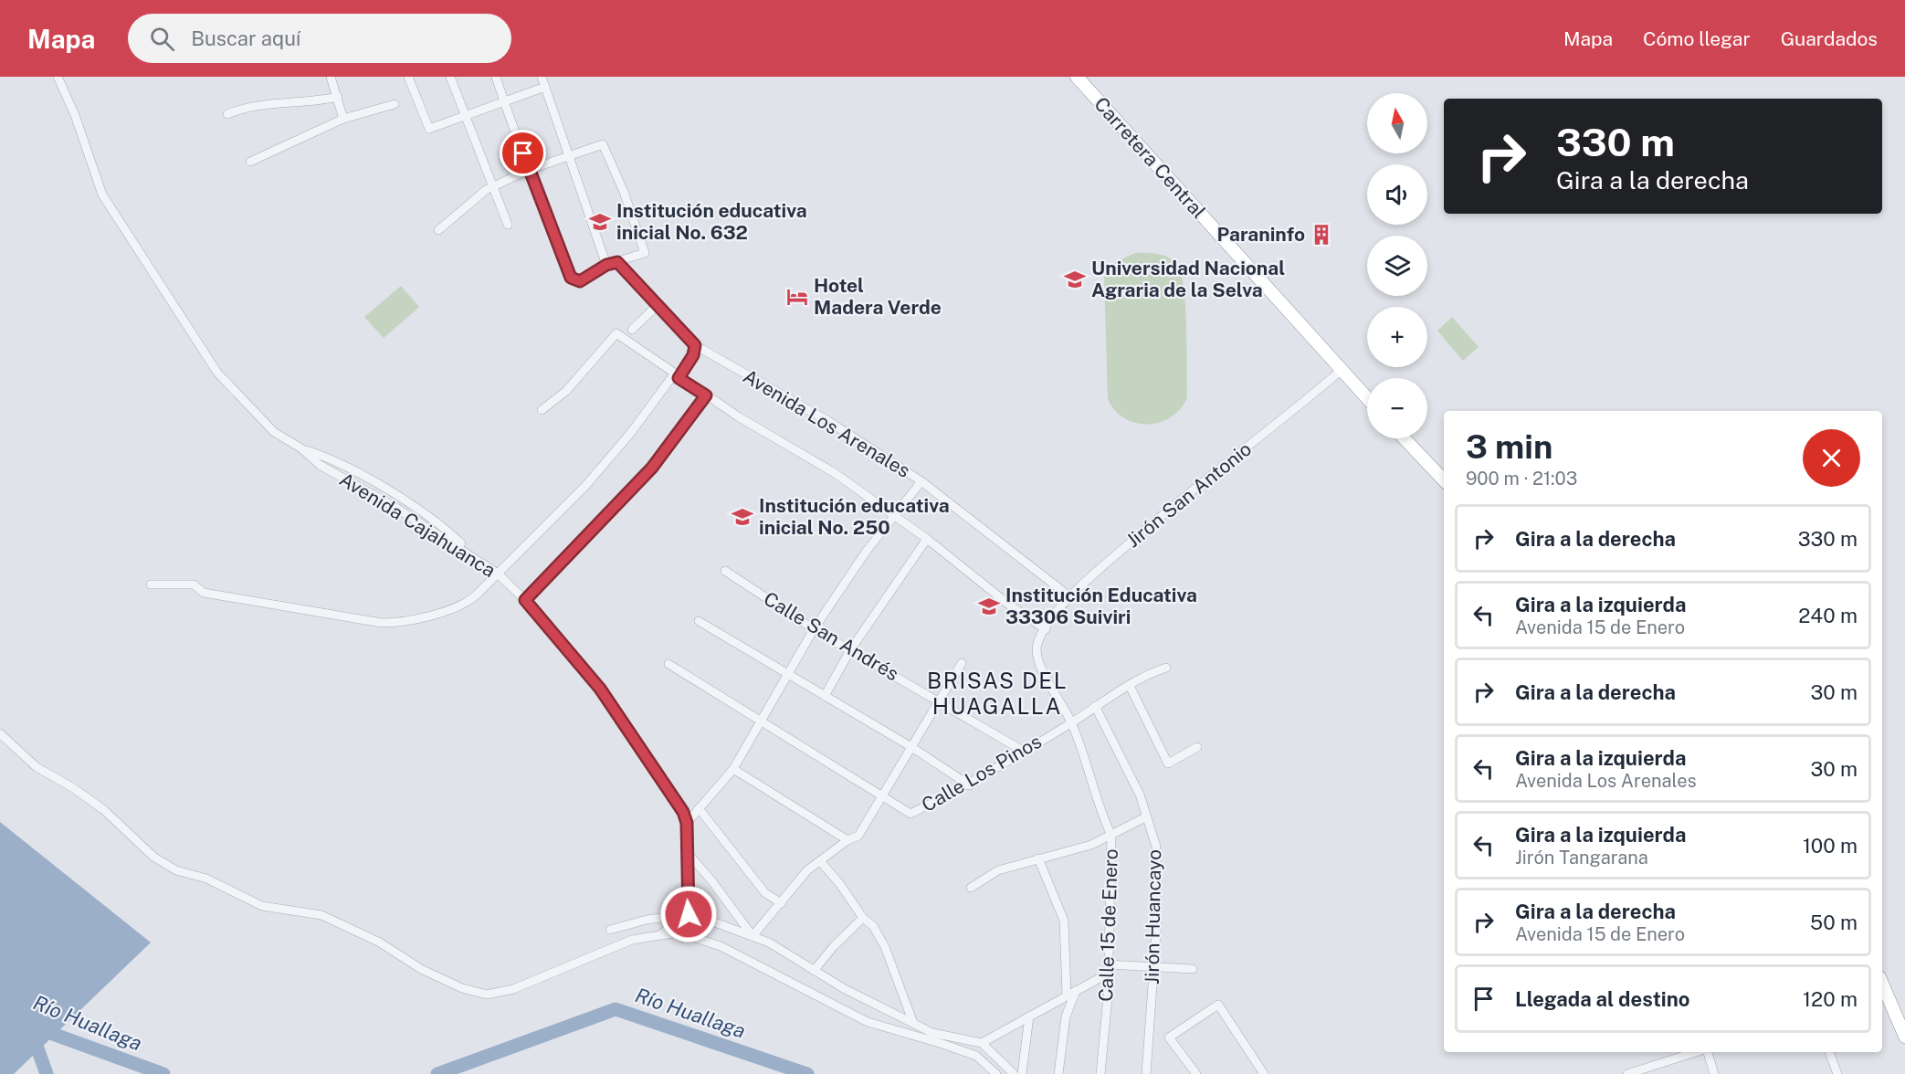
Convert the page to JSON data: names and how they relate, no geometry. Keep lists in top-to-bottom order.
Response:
{
  "streets": {
    "highway": ["Carretera Central"],
    "street": [
      "Avenida Los Arenales",
      "Jirón San Antonio",
      "Avenida Cajahuanca",
      "Calle San Andrés",
      "Calle Los Pinos",
      "Jirón Huancayo",
      "Calle 15 de Enero"
    ]
  },
  "crossings": [
    ["Carretera Central", "Jirón San Antonio"],
    ["Avenida Los Arenales", "Jirón San Antonio"],
    ["Jirón San Antonio", "Calle 15 de Enero"],
    ["Calle San Andrés", "Calle Los Pinos"],
    ["Calle Los Pinos", "Jirón Huancayo"],
    ["Calle Los Pinos", "Calle 15 de Enero"]
  ],
  "districts": ["BRISAS DEL HUAGALLA"],
  "water": ["Río Huallaga"],
  "places": {
    "school or university": [
      "Institución educativa inicial No. 632",
      "Universidad Nacional Agraria de la Selva",
      "Institución educativa inicial No. 250",
      "Institución Educativa 33306 Suiviri"
    ],
    "building": ["Paraninfo"],
    "hotel": ["Hotel Madera Verde"]
  },
  "north": "top",
  "page": {
    "header": "Mapa",
    "search": "Buscar aquí",
    "nav": ["Mapa", "Cómo llegar", "Guardados"],
    "map_buttons": ["+", "−"],
    "turn": ["330 m", "Gira a la derecha"],
    "heading": ["3 min", "900 m · 21:03"],
    "list": [
      {
        "name": "Gira a la derecha",
        "value": "330 m"
      },
      {
        "name": "Gira a la izquierda",
        "note": "Avenida 15 de Enero",
        "value": "240 m"
      },
      {
        "name": "Gira a la derecha",
        "value": "30 m"
      },
      {
        "name": "Gira a la izquierda",
        "note": "Avenida Los Arenales",
        "value": "30 m"
      },
      {
        "name": "Gira a la izquierda",
        "note": "Jirón Tangarana",
        "value": "100 m"
      },
      {
        "name": "Gira a la derecha",
        "note": "Avenida 15 de Enero",
        "value": "50 m"
      },
      {
        "name": "Llegada al destino",
        "value": "120 m"
      }
    ]
  }
}
